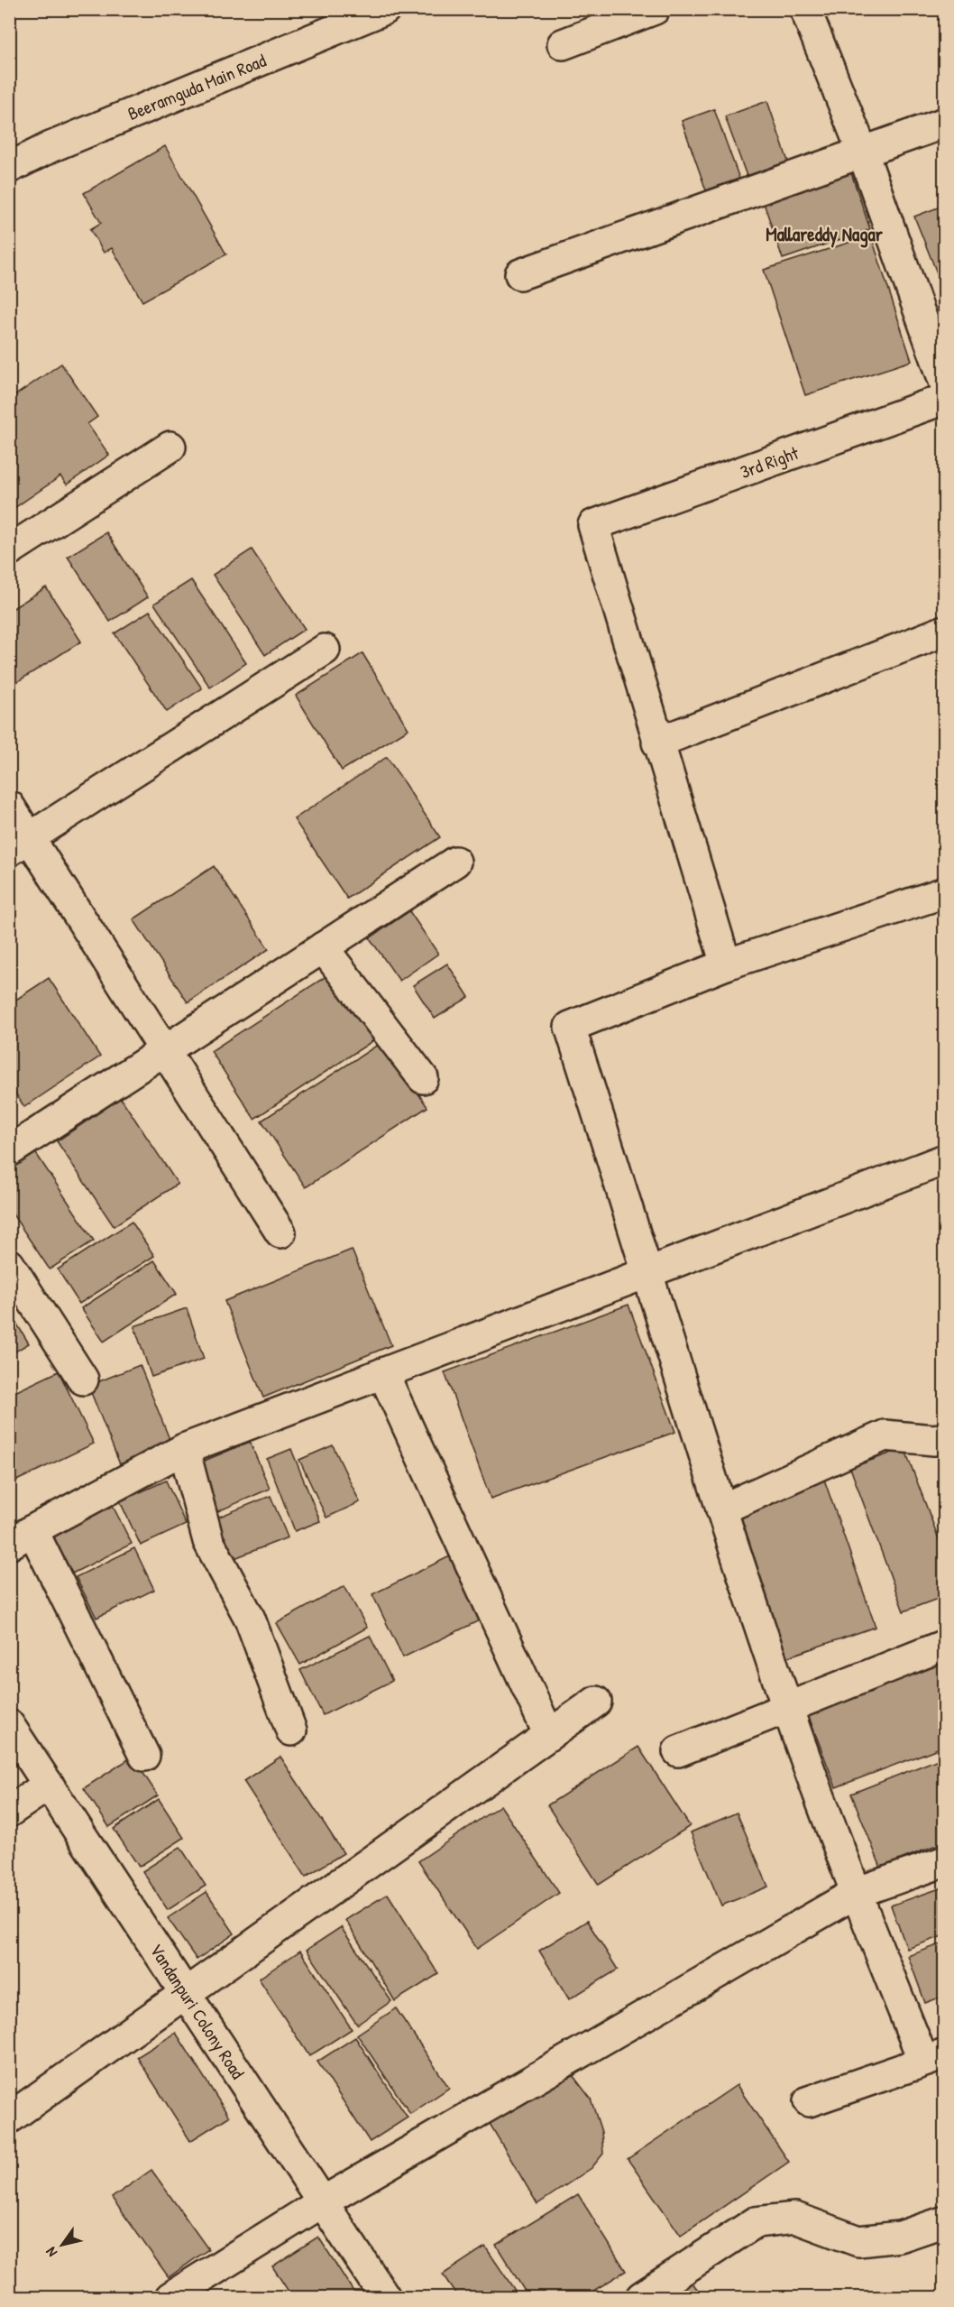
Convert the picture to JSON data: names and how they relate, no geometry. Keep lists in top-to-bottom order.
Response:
{
  "streets": {
    "street": ["Beeramguda Main Road", "3rd Right", "Vandanpuri Colony Road"]
  },
  "districts": ["Mallareddy Nagar"],
  "north": "bottom left"
}
